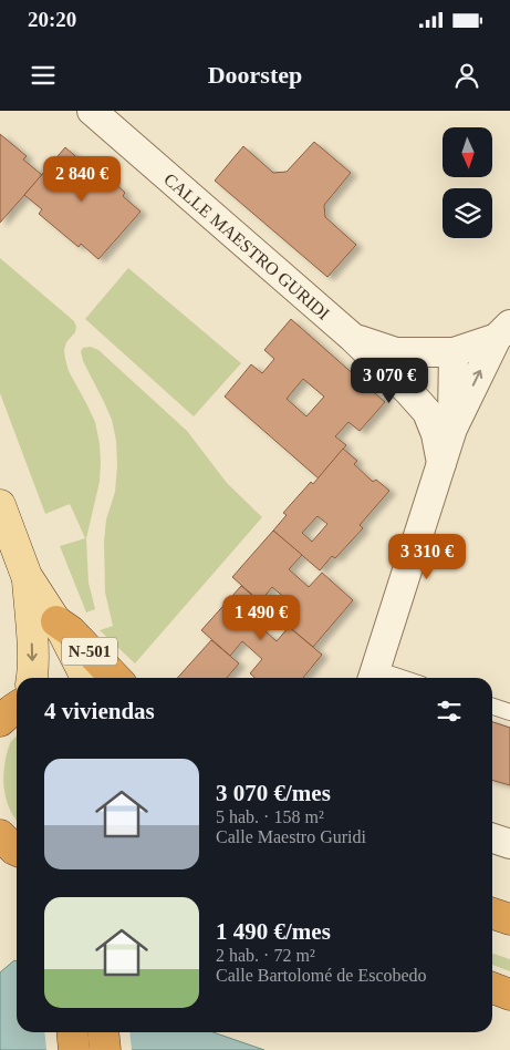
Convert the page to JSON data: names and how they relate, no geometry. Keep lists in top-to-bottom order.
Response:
{
  "streets": {
    "highway": ["N-501"],
    "street": ["CALLE MAESTRO GURIDI"]
  },
  "north": "bottom",
  "page": {
    "status": "20:20",
    "header": "Doorstep",
    "price": [
      "2 840 €",
      "3 070 €",
      "3 310 €",
      "1 490 €"
    ],
    "heading": "4 viviendas",
    "list": [
      {
        "name": "3 070 €/mes",
        "note": "5 hab. · 158 m² · Calle Maestro Guridi"
      },
      {
        "name": "1 490 €/mes",
        "note": "2 hab. · 72 m² · Calle Bartolomé de Escobedo"
      }
    ]
  }
}
